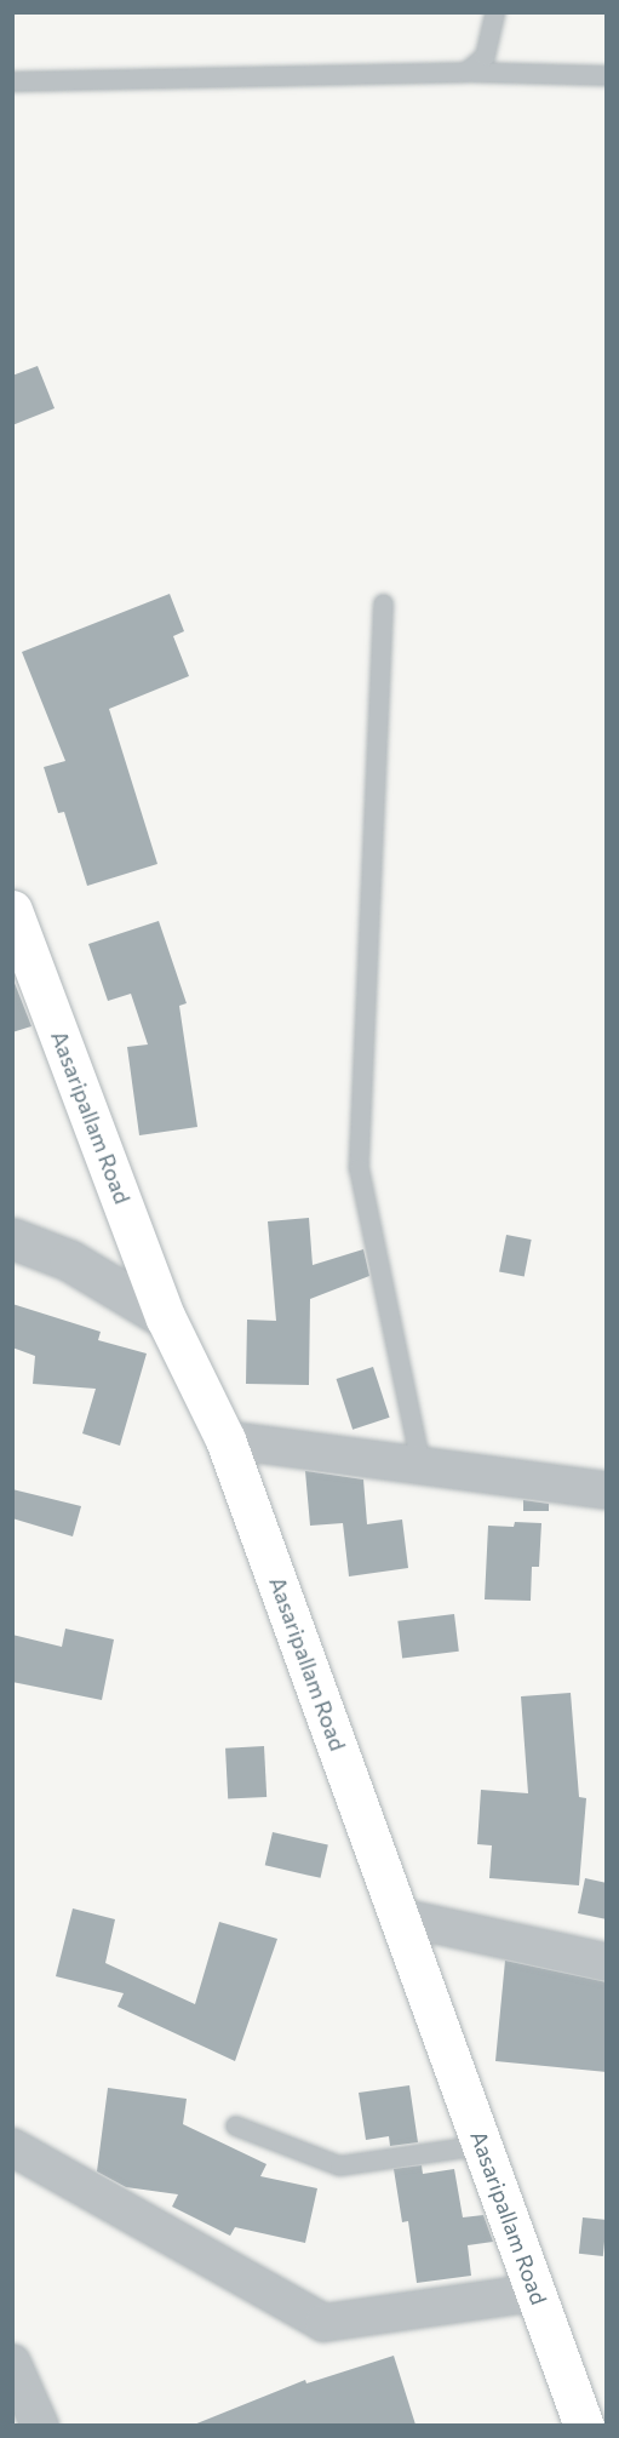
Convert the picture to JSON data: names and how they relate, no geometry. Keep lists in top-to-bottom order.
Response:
{
  "streets": {
    "main road": ["Aasaripallam Road"]
  }
}
